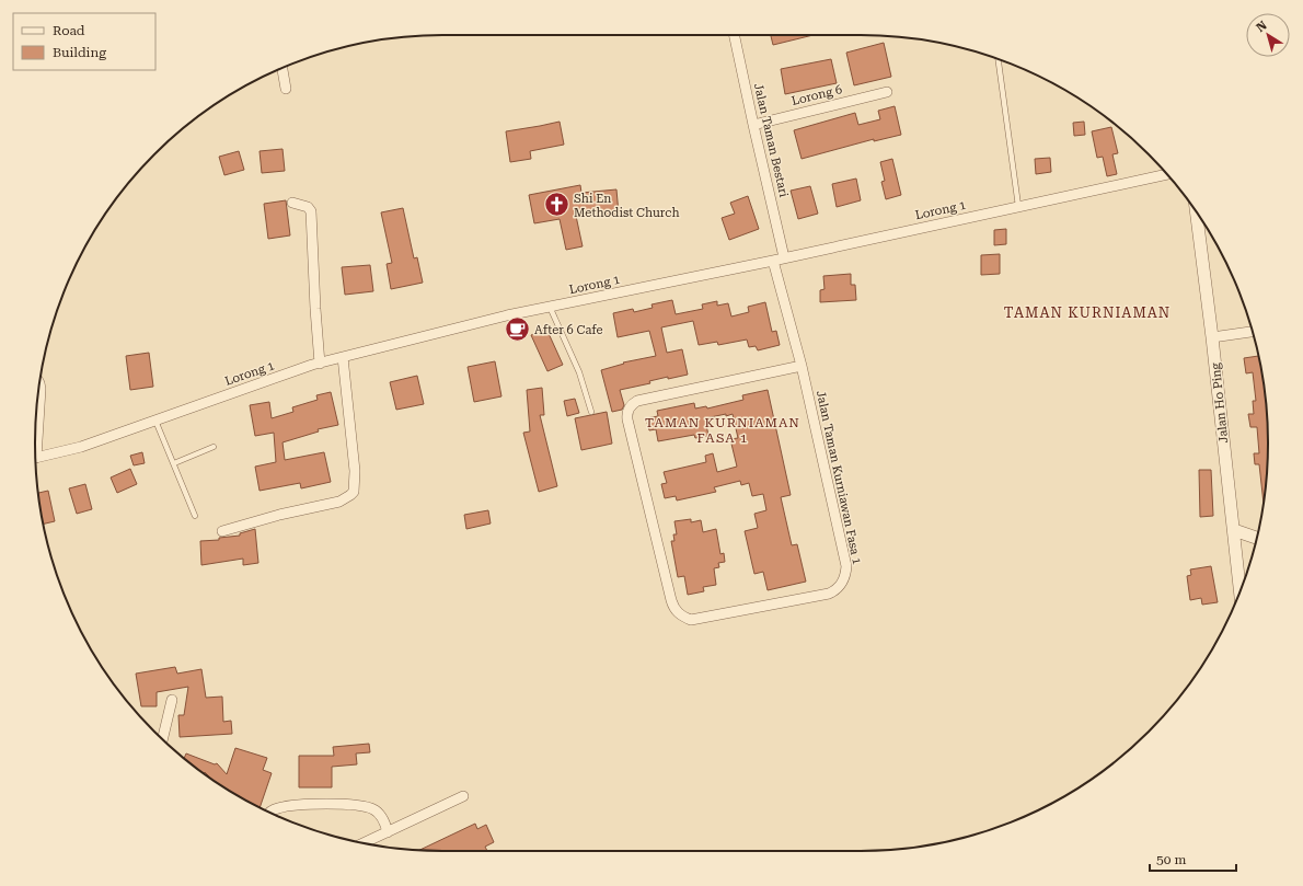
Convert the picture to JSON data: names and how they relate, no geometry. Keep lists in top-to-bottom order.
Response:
{
  "streets": {
    "street": [
      "Lorong 6",
      "Jalan Taman Bestari",
      "Lorong 1",
      "Jalan Ho Ping",
      "Jalan Taman Kurniawan Fasa 1"
    ]
  },
  "crossings": [
    ["Lorong 6", "Jalan Taman Bestari"],
    ["Jalan Taman Bestari", "Lorong 1"],
    ["Lorong 1", "Jalan Taman Kurniawan Fasa 1"]
  ],
  "districts": ["TAMAN KURNIAMAN", "TAMAN KURNIAMAN FASA 1"],
  "places": {
    "church": ["Shi En Methodist Church"],
    "cafe": ["After 6 Cafe"]
  },
  "legend": ["Road", "Building"],
  "scale_bar": "50 m",
  "north": "top left"
}
